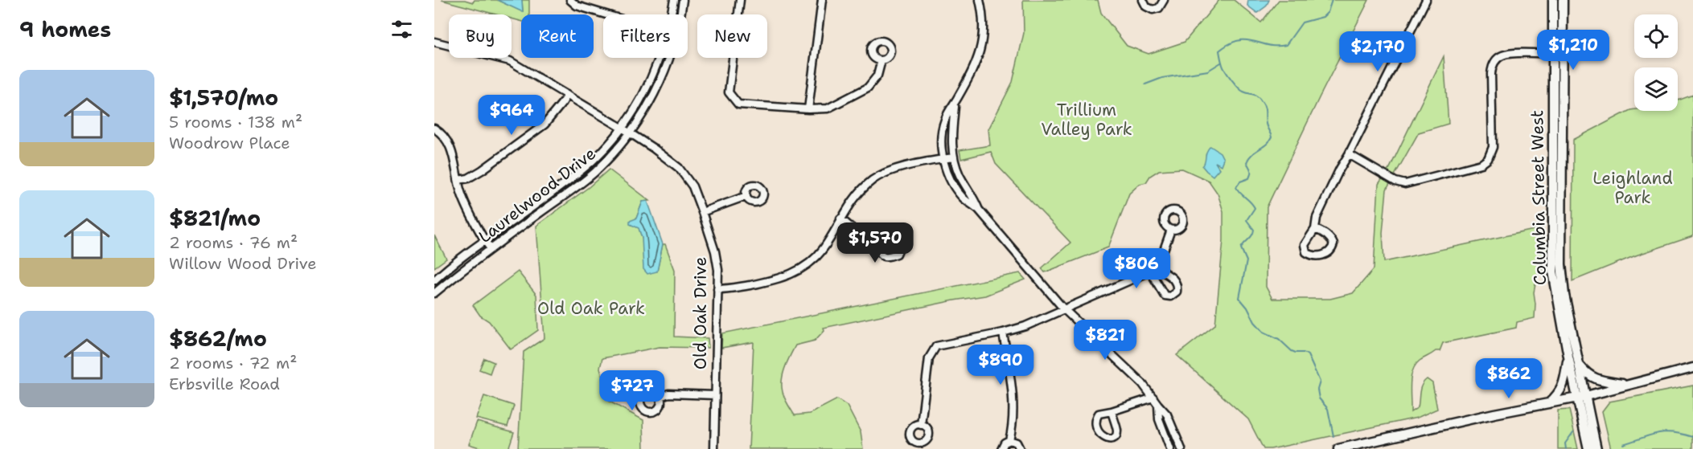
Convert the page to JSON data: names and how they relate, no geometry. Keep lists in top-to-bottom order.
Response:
{
  "streets": {
    "main road": ["Columbia Street West"],
    "street": ["Laurelwood Drive", "Old Oak Drive"]
  },
  "crossings": [
    ["Laurelwood Drive", "Old Oak Drive"]
  ],
  "parks": ["Trillium Valley Park", "Leighland Park", "Old Oak Park"],
  "page": {
    "heading": "9 homes",
    "chip": [
      "Buy",
      "Rent",
      "Filters",
      "New"
    ],
    "price": [
      "$1,210",
      "$2,170",
      "$964",
      "$1,570",
      "$806",
      "$821",
      "$890",
      "$862",
      "$727"
    ],
    "list": [
      {
        "name": "$1,570/mo",
        "note": "5 rooms · 138 m² · Woodrow Place"
      },
      {
        "name": "$821/mo",
        "note": "2 rooms · 76 m² · Willow Wood Drive"
      },
      {
        "name": "$862/mo",
        "note": "2 rooms · 72 m² · Erbsville Road"
      }
    ]
  }
}
